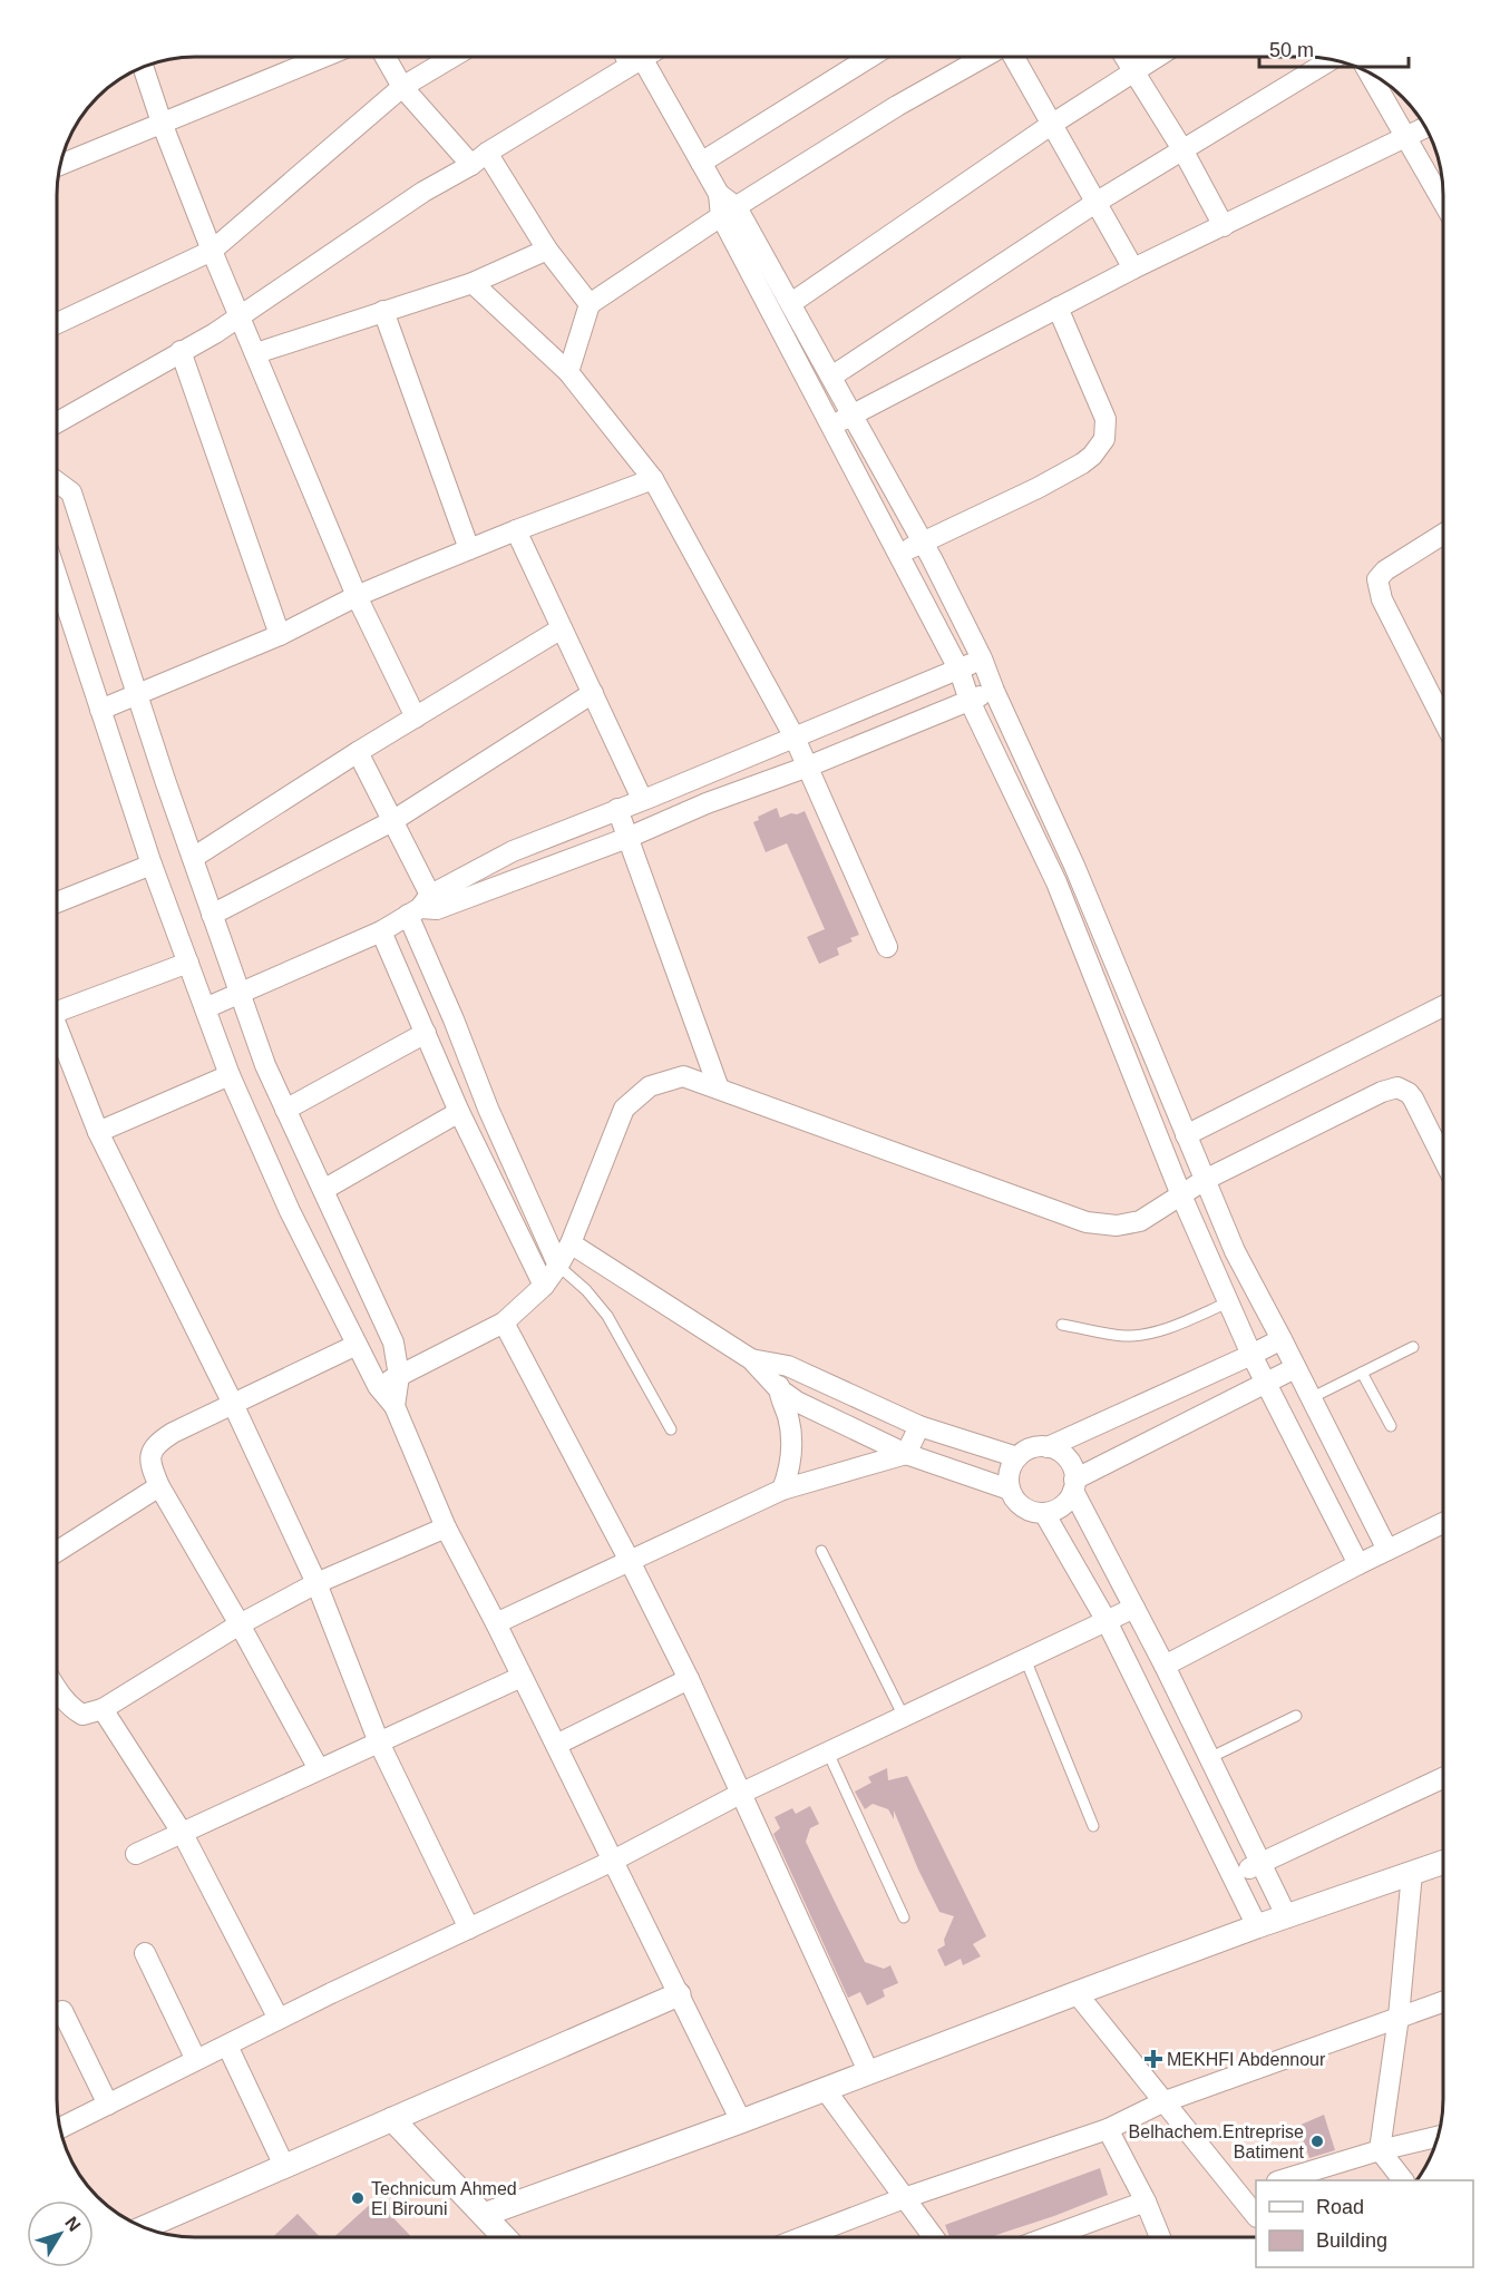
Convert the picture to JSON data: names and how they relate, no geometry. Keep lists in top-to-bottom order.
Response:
{
  "places": {
    "health": ["MEKHFI Abdennour"],
    "other": ["Belhachem.Entreprise Batiment", "Technicum Ahmed El Birouni"]
  },
  "legend": ["Road", "Building"],
  "scale_bar": "50 m",
  "north": "top right"
}
